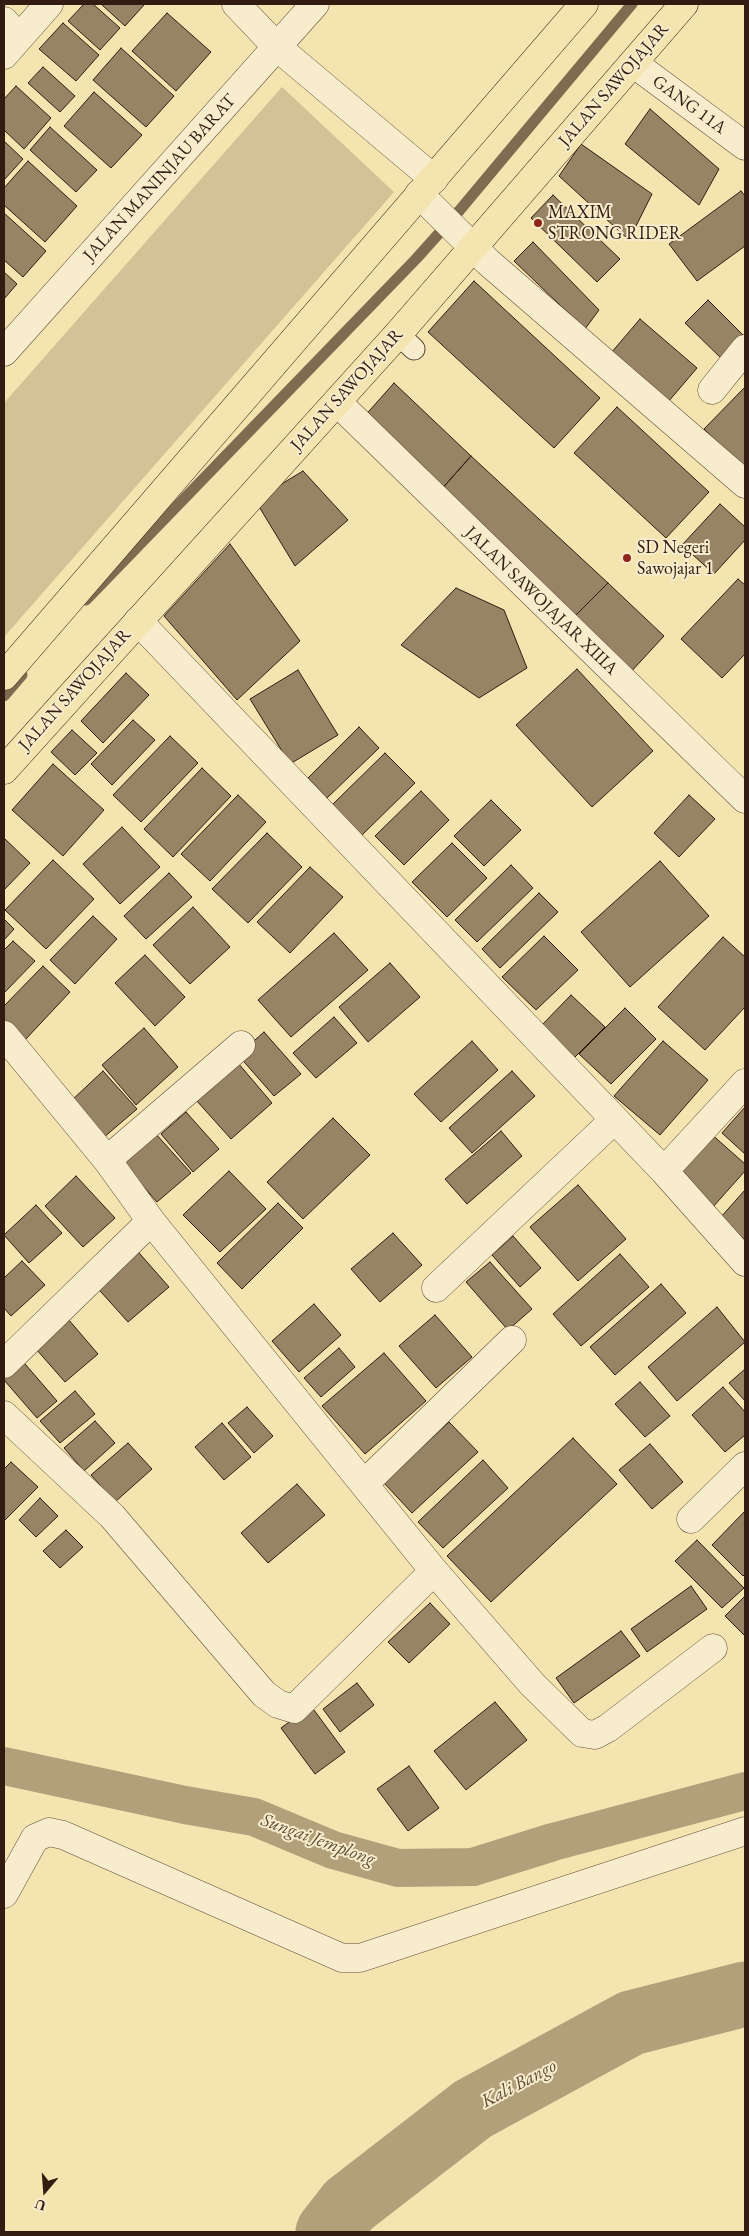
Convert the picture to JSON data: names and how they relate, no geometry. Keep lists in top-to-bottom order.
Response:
{
  "streets": {
    "main road": ["JALAN SAWOJAJAR"],
    "street": ["GANG 11A", "JALAN MANINJAU BARAT", "JALAN SAWOJAJAR XIIIA"]
  },
  "crossings": [
    ["JALAN SAWOJAJAR", "GANG 11A"],
    ["JALAN SAWOJAJAR", "JALAN SAWOJAJAR XIIIA"]
  ],
  "water": ["Sungai Jemplong", "Kali Bango"],
  "places": ["MAXIM STRONG RIDER", "SD Negeri Sawojajar 1"],
  "north": "bottom"
}
